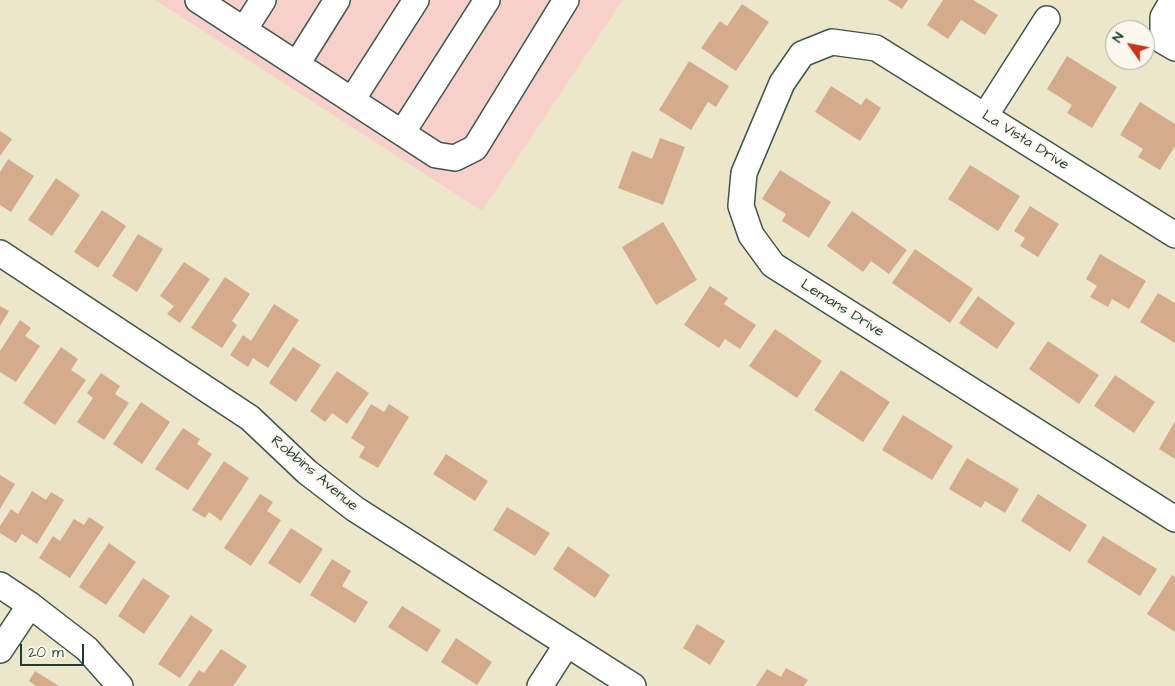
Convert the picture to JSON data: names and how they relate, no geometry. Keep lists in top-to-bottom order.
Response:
{
  "streets": {
    "street": ["La Vista Drive", "Lemans Drive", "Robbins Avenue"]
  },
  "crossings": [
    ["La Vista Drive", "Lemans Drive"]
  ],
  "scale_bar": "20 m",
  "north": "top left"
}
